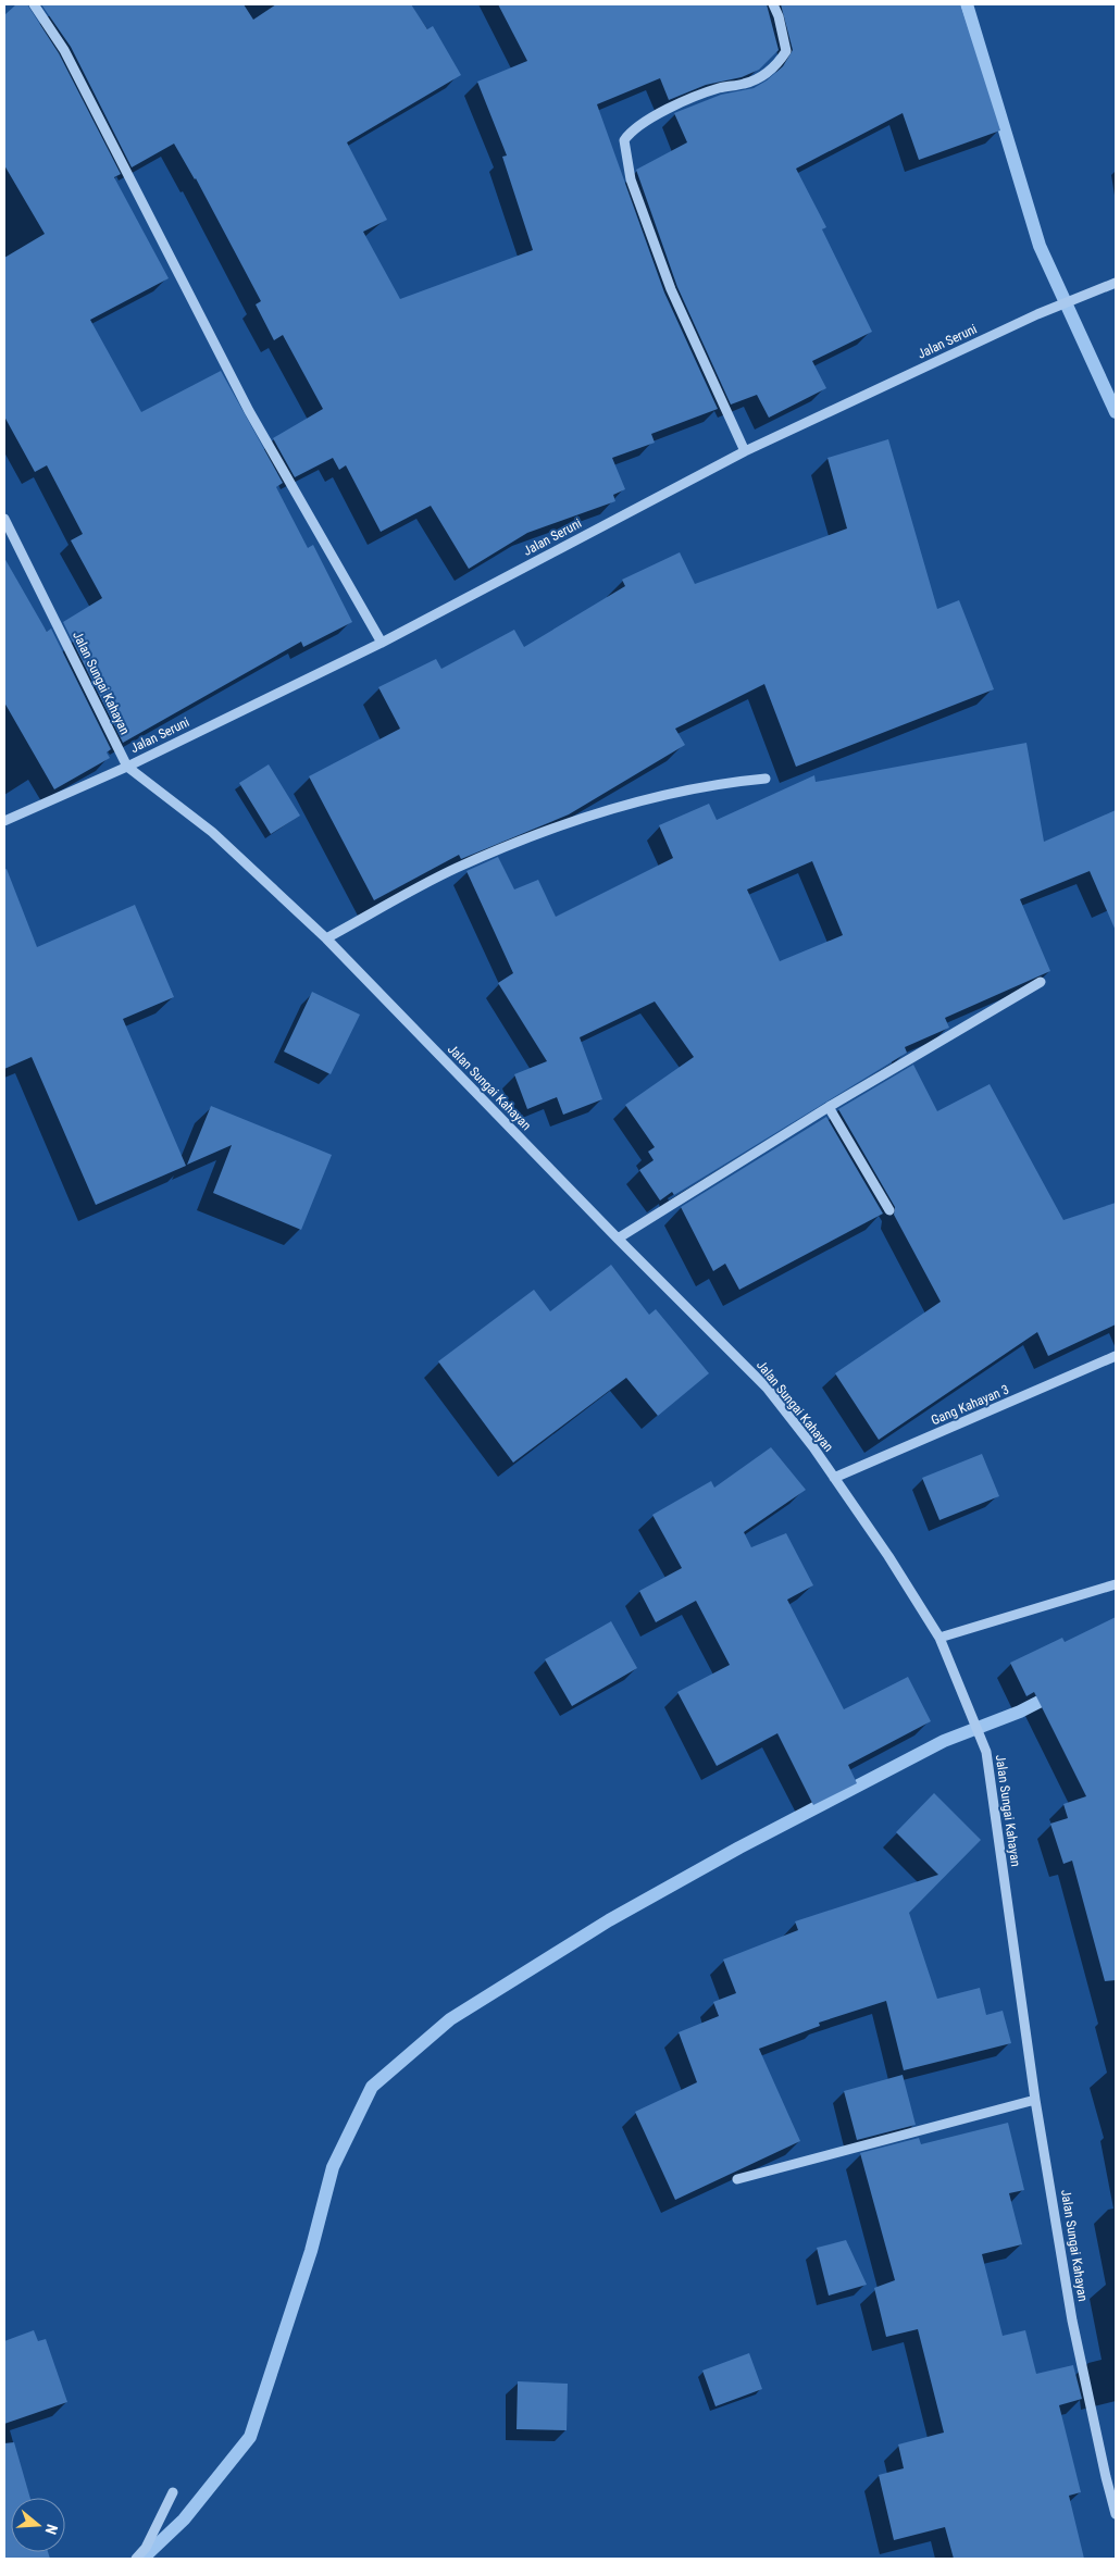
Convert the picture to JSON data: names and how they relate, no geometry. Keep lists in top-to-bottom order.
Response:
{
  "streets": {
    "street": ["Jalan Seruni", "Jalan Sungai Kahayan", "Gang Kahayan 3"]
  },
  "crossings": [
    ["Jalan Seruni", "Jalan Sungai Kahayan"],
    ["Jalan Sungai Kahayan", "Gang Kahayan 3"]
  ],
  "north": "right"
}
